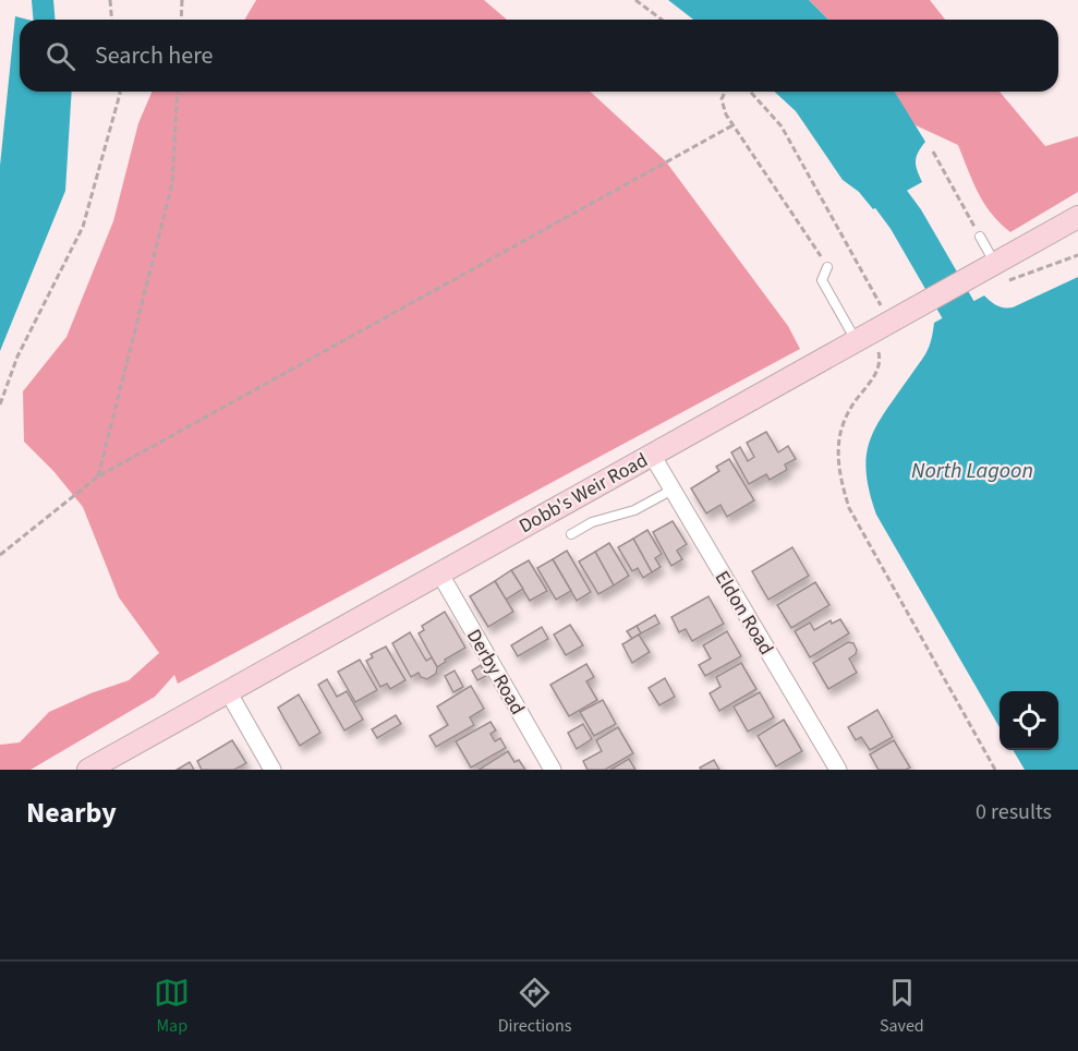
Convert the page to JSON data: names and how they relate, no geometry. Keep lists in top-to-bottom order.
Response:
{
  "streets": {
    "street": ["Dobb's Weir Road", "Eldon Road", "Derby Road"]
  },
  "crossings": [
    ["Dobb's Weir Road", "Eldon Road"],
    ["Dobb's Weir Road", "Derby Road"]
  ],
  "water": ["North Lagoon"],
  "page": {
    "search": "Search here",
    "heading": ["Nearby", "0 results"],
    "nav": ["Map", "Directions", "Saved"]
  }
}
